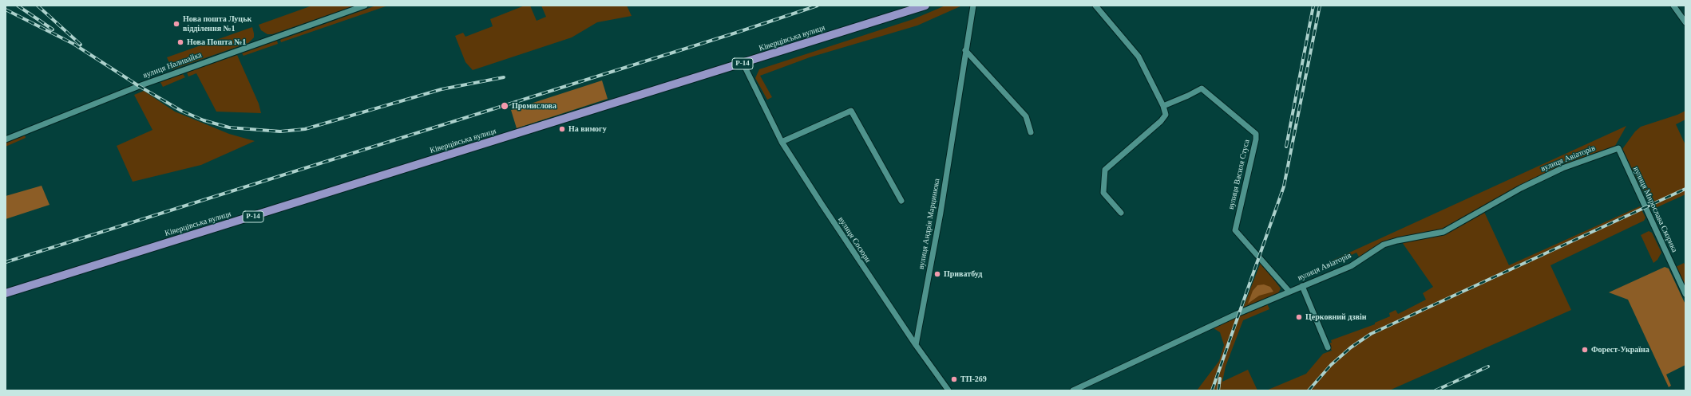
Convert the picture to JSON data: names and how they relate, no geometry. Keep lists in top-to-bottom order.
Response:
{
  "streets": {
    "main road": ["Ківерцівська вулиця", "Р-14"],
    "street": [
      "вулиця Наливайка",
      "вулиця Авіаторів",
      "вулиця Василя Стуса",
      "вулиця Мирослава Скорика",
      "вулиця Андрія Марцинюка",
      "вулиця Сосюри"
    ]
  },
  "crossings": [
    ["Ківерцівська вулиця", "вулиця Сосюри"],
    ["вулиця Авіаторів", "вулиця Василя Стуса"],
    ["вулиця Авіаторів", "вулиця Мирослава Скорика"],
    ["вулиця Андрія Марцинюка", "вулиця Сосюри"]
  ],
  "places": [
    "Нова пошта Луцьк відділення №1",
    "Нова Пошта №1",
    "Промислова",
    "На вимогу",
    "Приватбуд",
    "Церковний дзвін",
    "Форест-Україна",
    "ТП-269"
  ]
}
